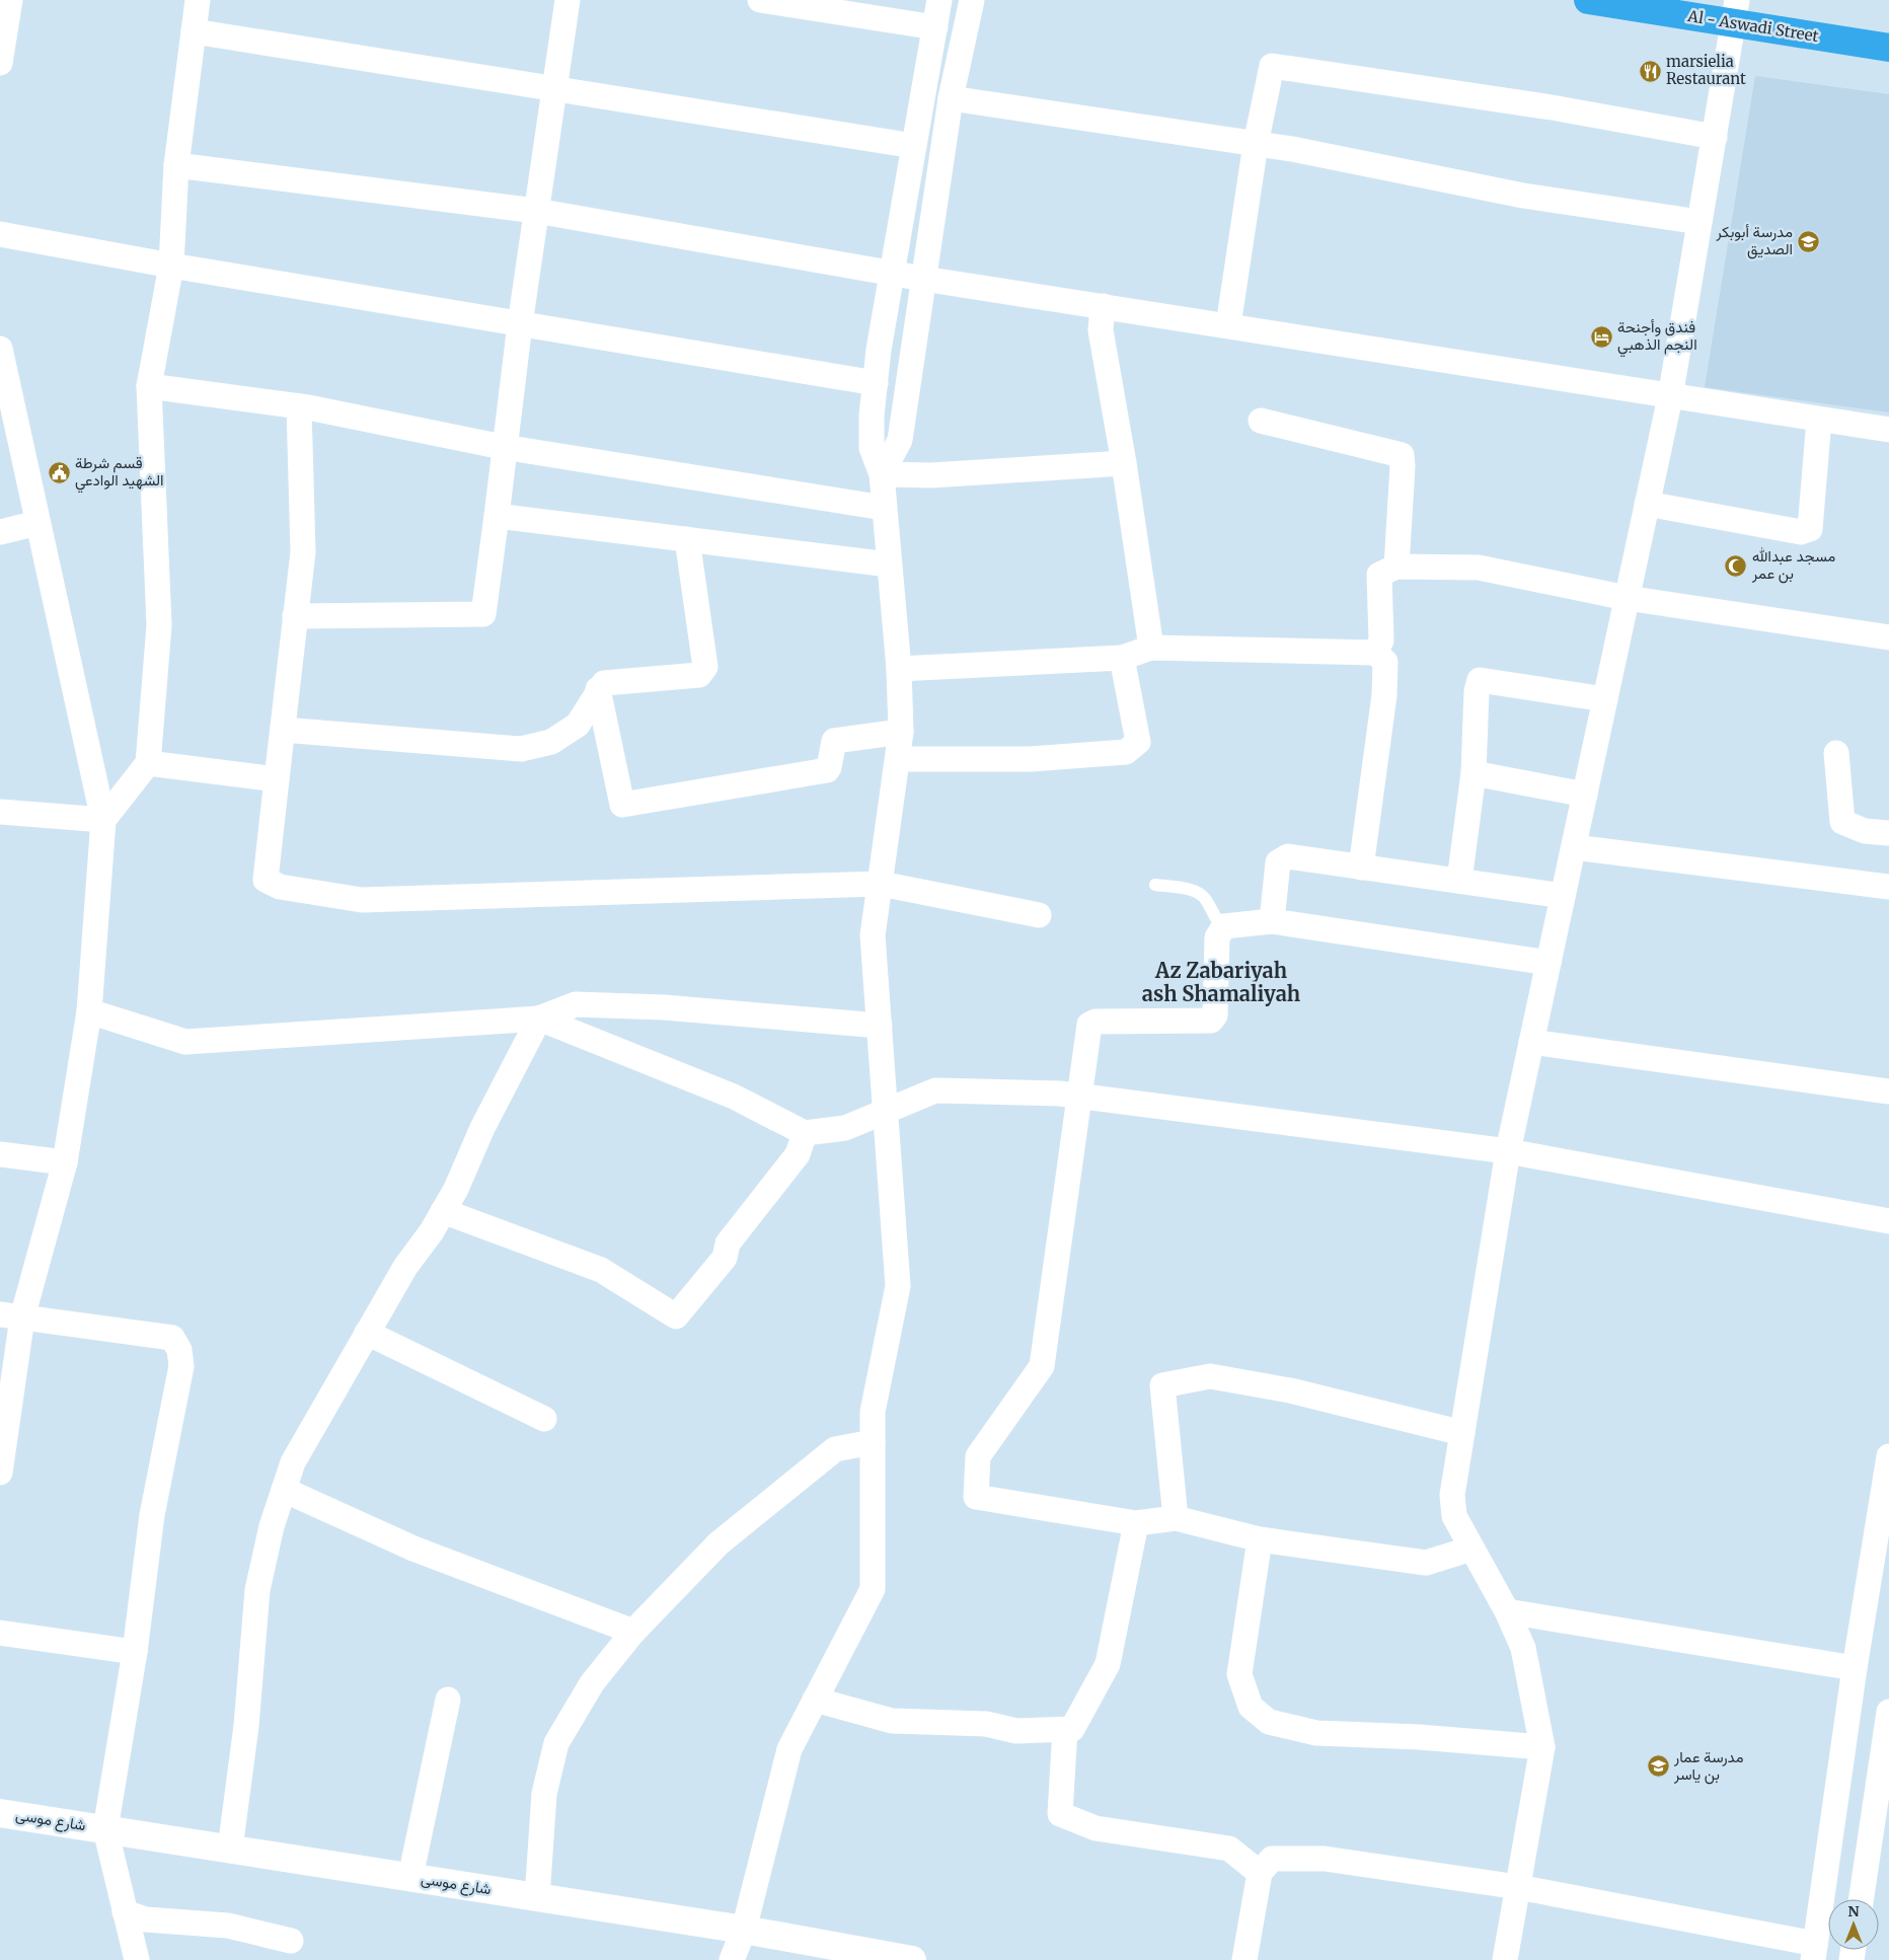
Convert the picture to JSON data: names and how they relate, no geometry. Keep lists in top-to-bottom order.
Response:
{
  "streets": {
    "highway": ["Al - Aswadi Street"],
    "street": ["شارع موسى"]
  },
  "districts": ["Az Zabariyah ash Shamaliyah"],
  "places": {
    "restaurant": ["marsielia Restaurant"],
    "school or university": ["مدرسة أبوبكر الصديق", "مدرسة عمار بن ياسر"],
    "hotel": ["فندق وأجنحة النجم الذهبي"],
    "public building": ["قسم شرطة الشهيد الوادعي"],
    "mosque": ["مسجد عبدالله بن عمر"]
  },
  "north": "top"
}
